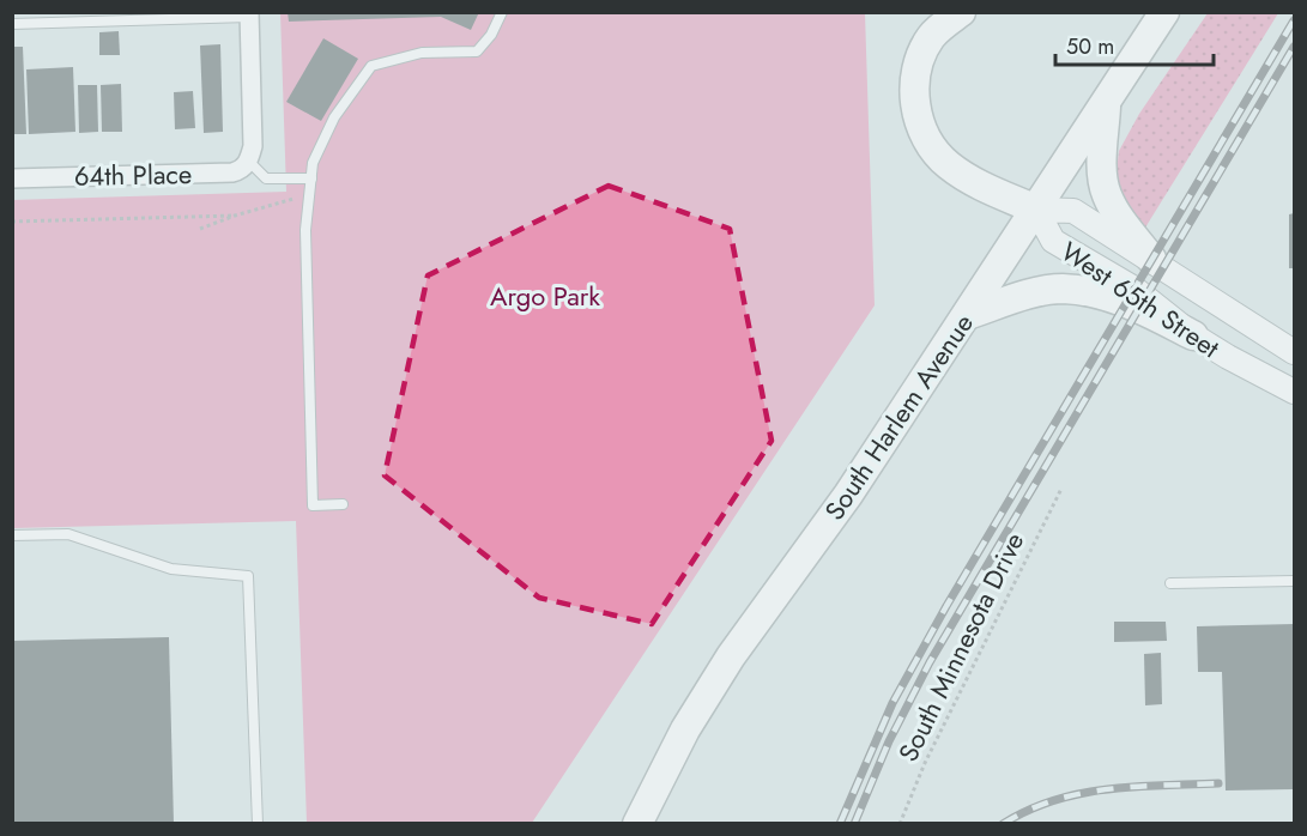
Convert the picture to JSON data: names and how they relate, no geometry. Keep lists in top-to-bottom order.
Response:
{
  "streets": {
    "main road": ["South Harlem Avenue"],
    "street": ["64th Place", "West 65th Street"],
    "path": ["South Minnesota Drive"]
  },
  "crossings": [
    ["West 65th Street", "South Harlem Avenue"]
  ],
  "parks": ["Argo Park"],
  "scale_bar": "50 m"
}
